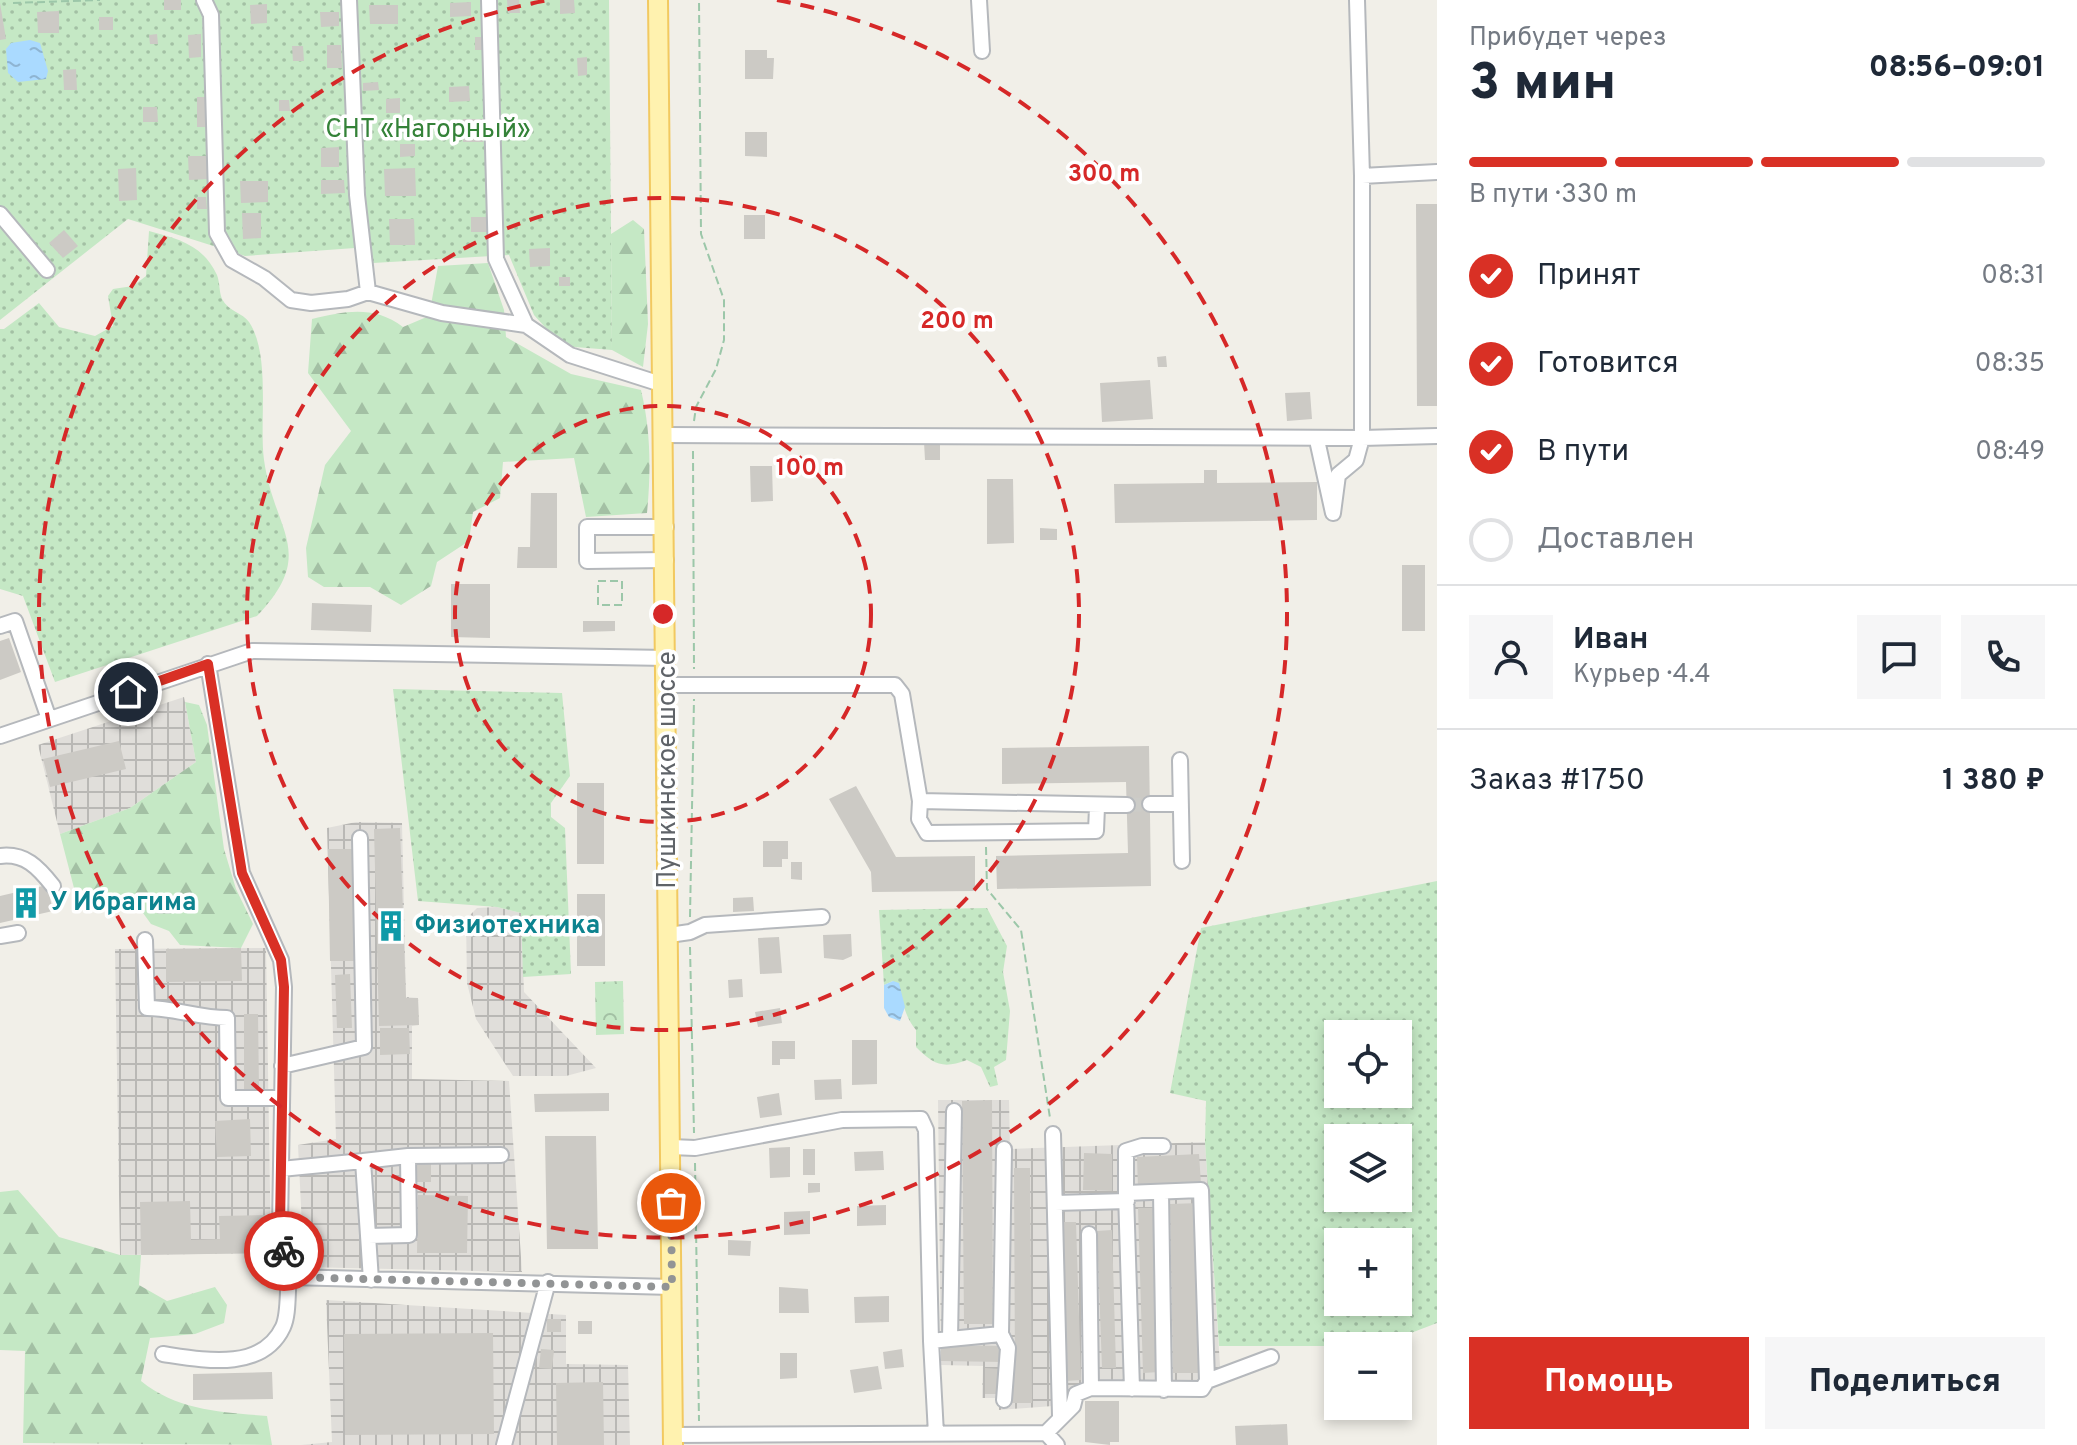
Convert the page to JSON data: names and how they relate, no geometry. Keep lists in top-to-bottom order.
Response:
{
  "streets": {
    "main road": ["Пушкинское шоссе"]
  },
  "parks": ["СНТ «Нагорный»"],
  "places": {
    "building": ["У Ибрагима", "Физиотехника"]
  },
  "page": {
    "heading": ["3 мин", "Прибудет через", "08:56–09:01"],
    "panel": [
      "Иван",
      "Курьер · 4.4",
      "Заказ #1750",
      "1 380 ₽"
    ],
    "bar": "В пути · 330 m",
    "list": [
      ["Принят", "08:31"],
      ["Готовится", "08:35"],
      ["В пути", "08:49"],
      "Доставлен"
    ],
    "map_buttons": ["+", "−"],
    "buttons": ["Помощь", "Поделиться"]
  },
  "rings": ["300 m", "200 m", "100 m"]
}
